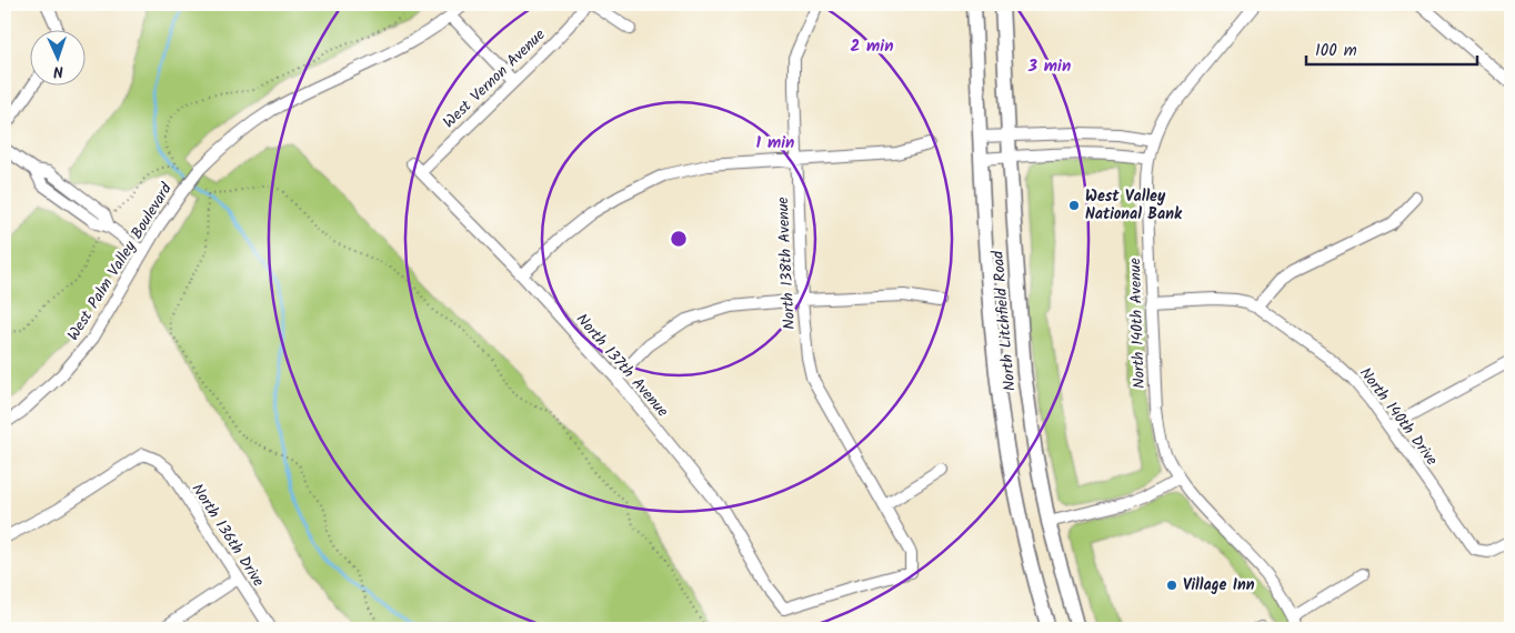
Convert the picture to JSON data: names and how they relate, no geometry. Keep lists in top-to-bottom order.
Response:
{
  "streets": {
    "main road": ["North Litchfield Road"],
    "street": [
      "West Vernon Avenue",
      "West Palm Valley Boulevard",
      "North 138th Avenue",
      "North 140th Avenue",
      "North 137th Avenue",
      "North 140th Drive",
      "North 136th Drive"
    ]
  },
  "crossings": [
    ["West Vernon Avenue", "North 137th Avenue"],
    ["North 138th Avenue", "North 137th Avenue"],
    ["North 140th Avenue", "North 140th Drive"]
  ],
  "places": ["West Valley National Bank", "Village Inn"],
  "scale_bar": "100 m",
  "north": "bottom",
  "rings": ["2 min", "3 min", "1 min"]
}
